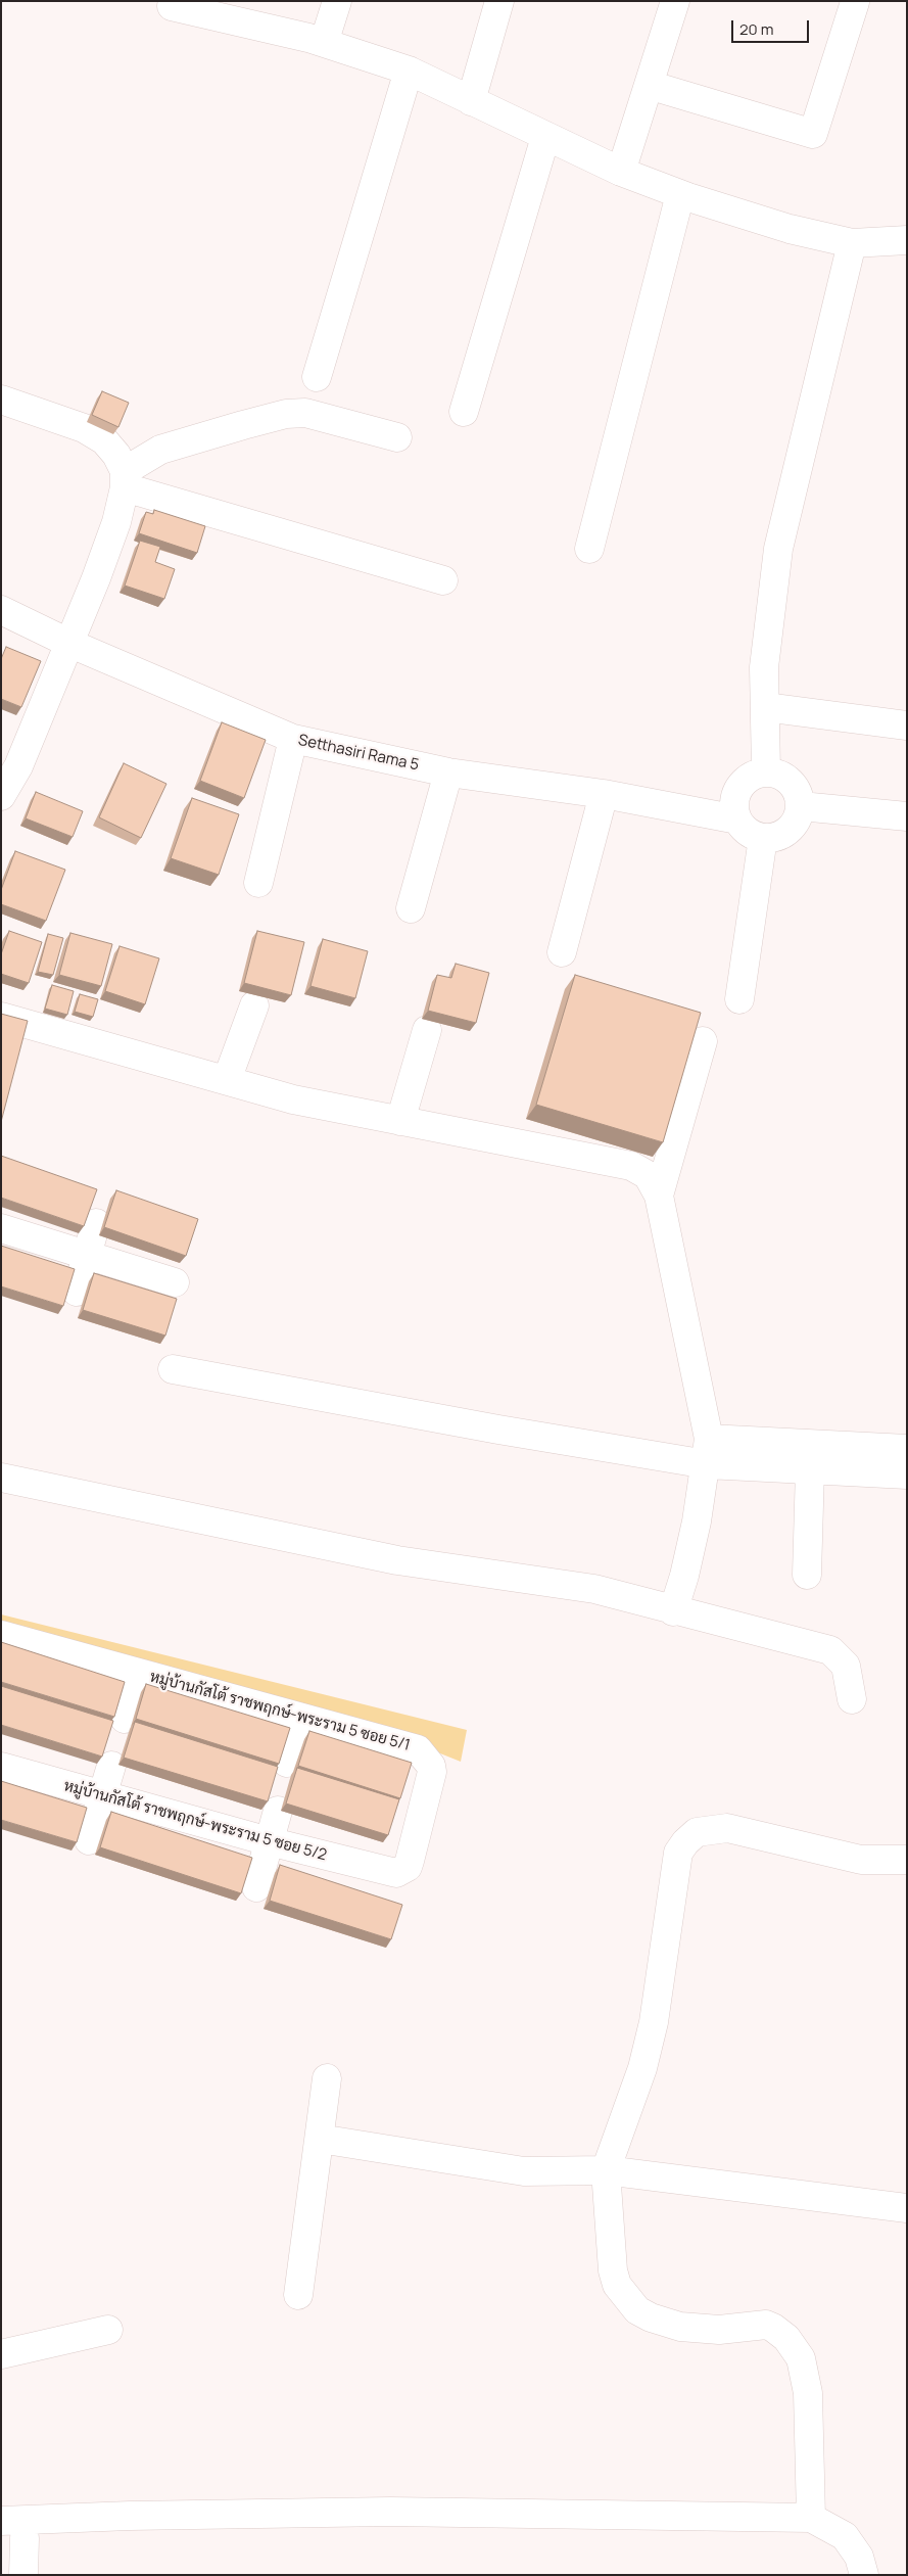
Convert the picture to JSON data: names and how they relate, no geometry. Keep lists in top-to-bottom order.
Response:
{
  "streets": {
    "street": ["Setthasiri Rama 5", "หมู่บ้านกัสโต้ ราชพฤกษ์-พระราม 5 ซอย 5/1", "หมู่บ้านกัสโต้ ราชพฤกษ์-พระราม 5 ซอย 5/2"]
  },
  "crossings": [
    ["หมู่บ้านกัสโต้ ราชพฤกษ์-พระราม 5 ซอย 5/1", "หมู่บ้านกัสโต้ ราชพฤกษ์-พระราม 5 ซอย 5/2"]
  ],
  "scale_bar": "20 m"
}
